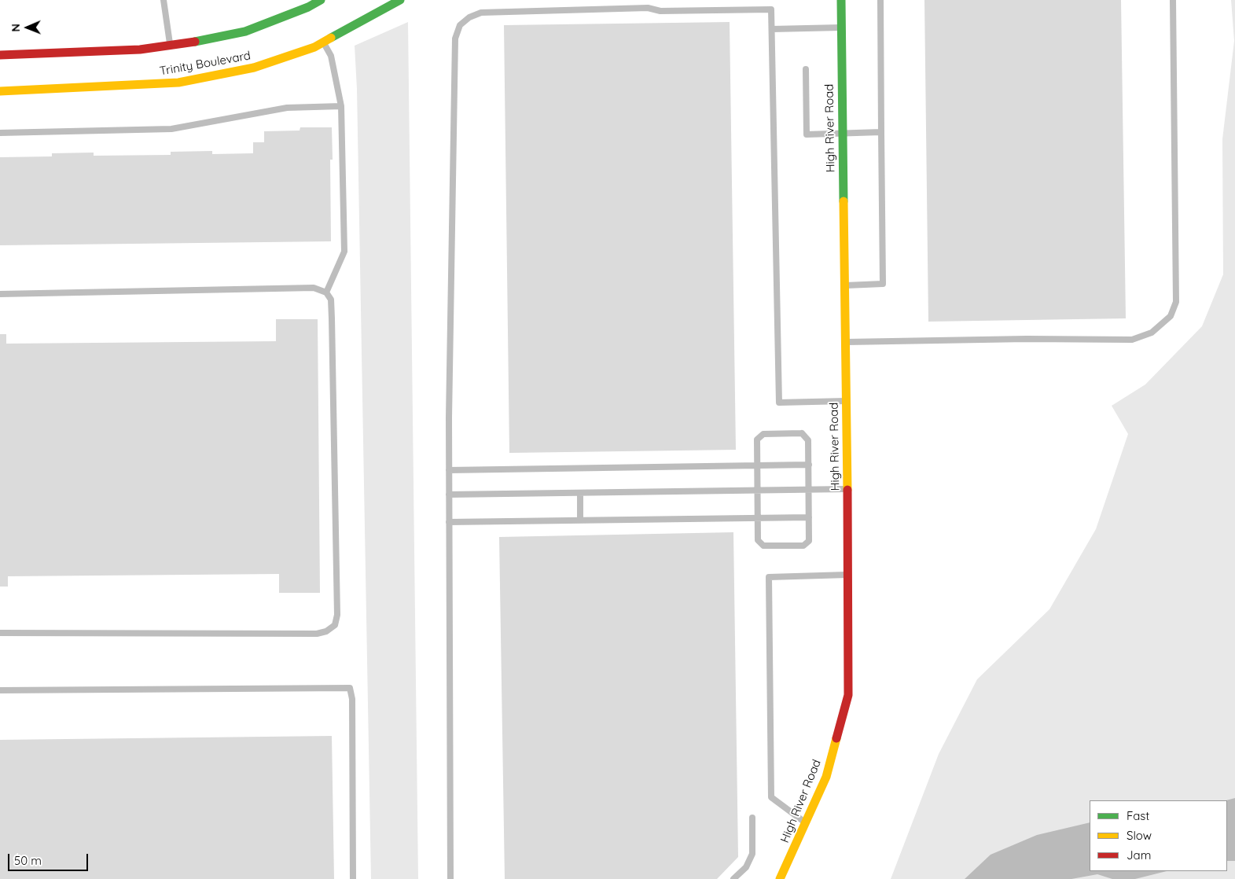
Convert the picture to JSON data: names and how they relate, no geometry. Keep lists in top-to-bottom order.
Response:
{
  "streets": {
    "street": ["Trinity Boulevard", "High River Road"]
  },
  "legend": ["Fast", "Slow", "Jam"],
  "scale_bar": "50 m",
  "north": "left"
}
